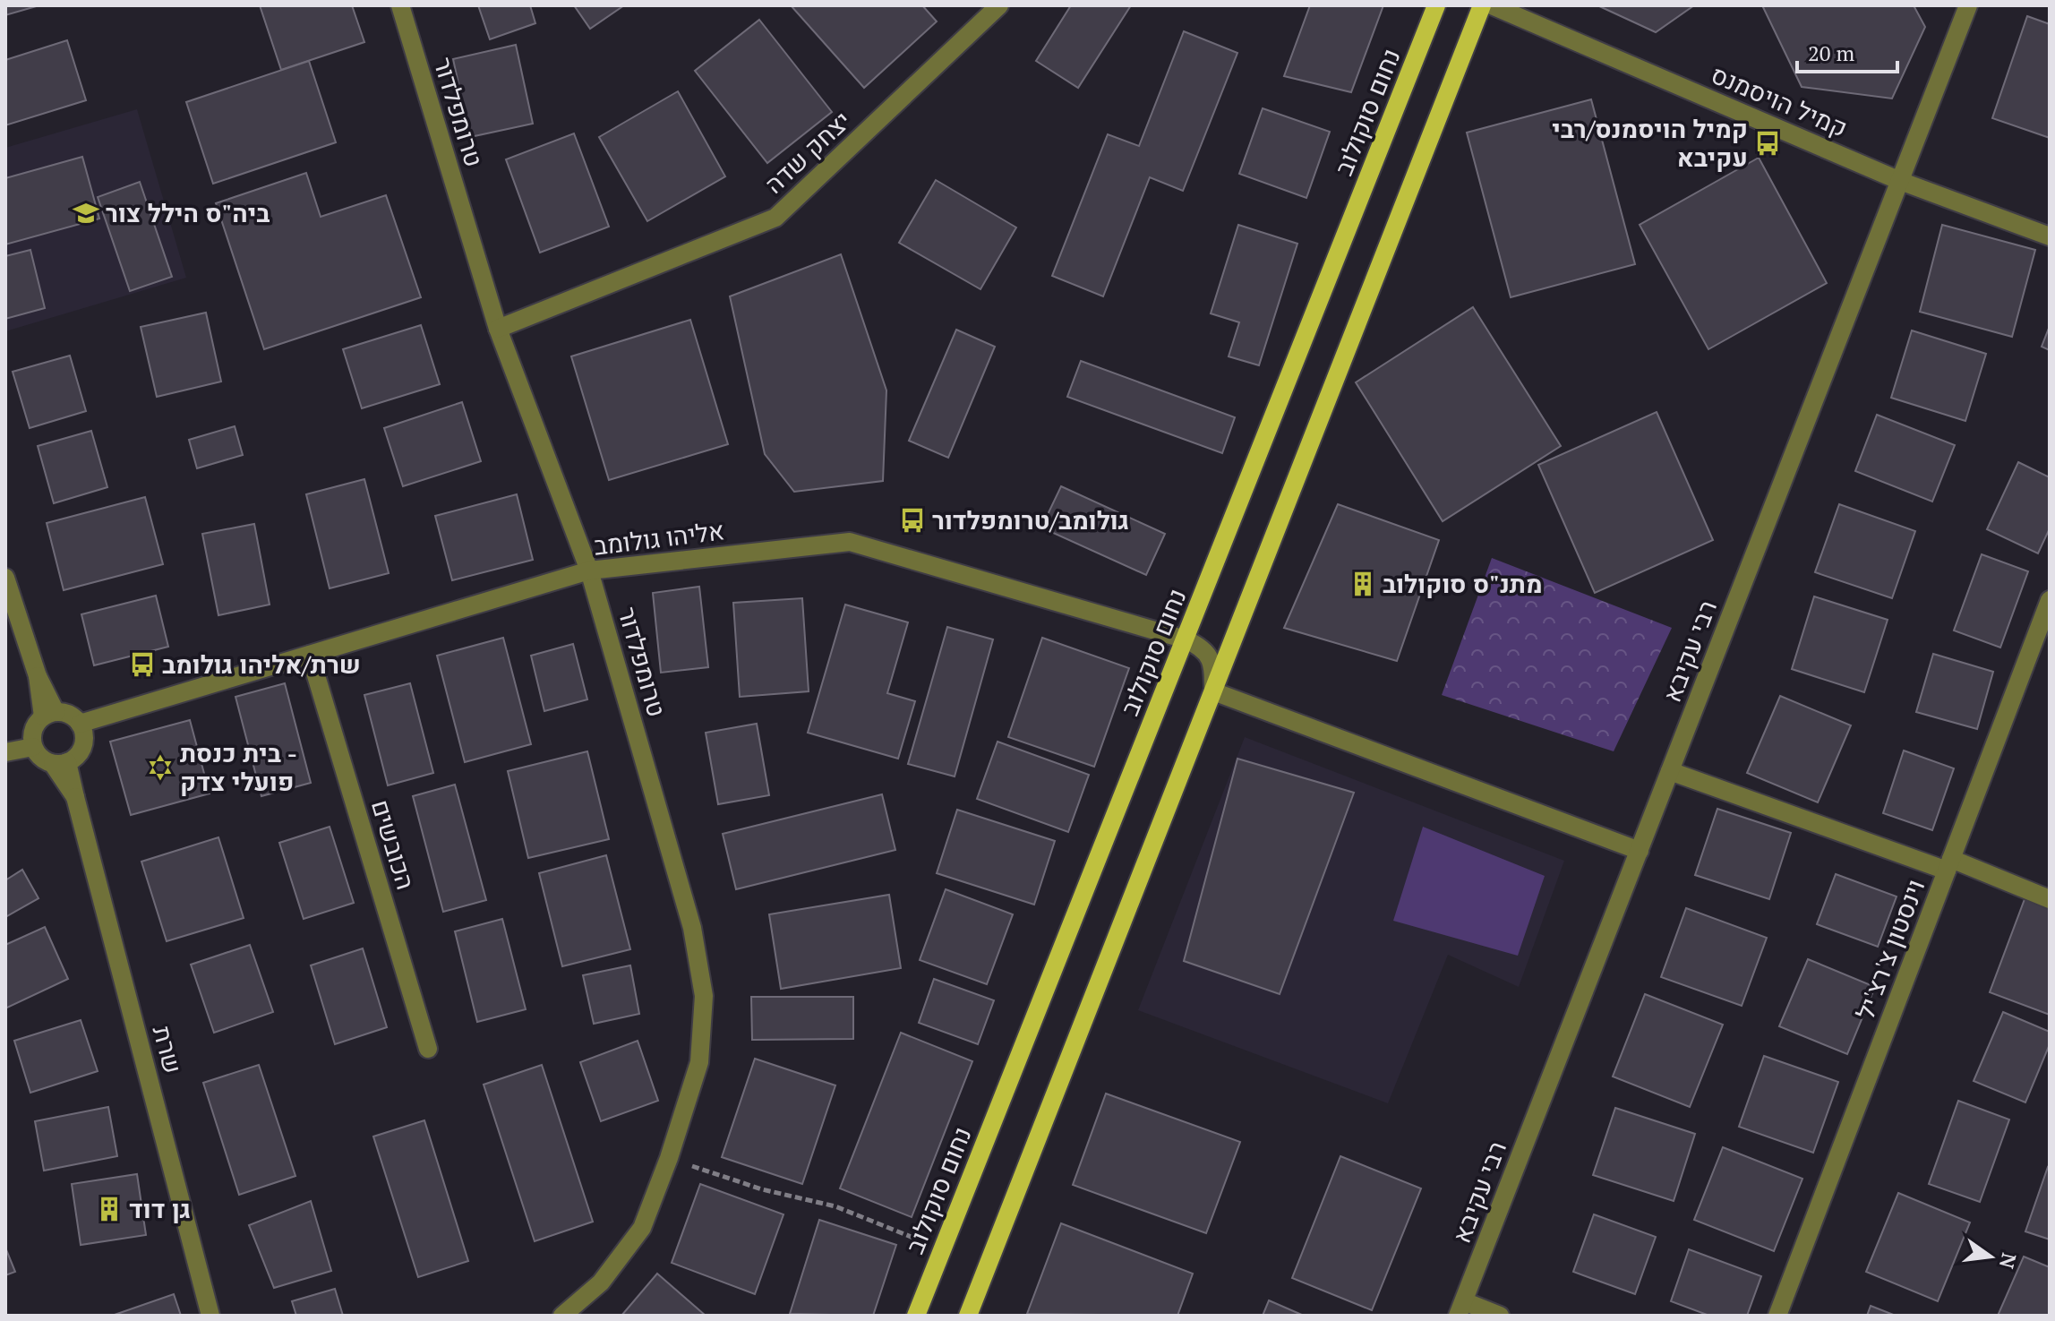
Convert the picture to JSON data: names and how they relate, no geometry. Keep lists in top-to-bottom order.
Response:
{
  "streets": {
    "main road": ["נחום סוקולוב"],
    "street": [
      "קמיל הויסמנס",
      "טרומפלדור",
      "יצחק שדה",
      "אליהו גולומב",
      "רבי עקיבא",
      "הכובשים",
      "וינסטון צ'רצ'יל",
      "שרת"
    ]
  },
  "crossings": [
    ["קמיל הויסמנס", "רבי עקיבא"],
    ["טרומפלדור", "יצחק שדה"],
    ["טרומפלדור", "אליהו גולומב"],
    ["נחום סוקולוב", "אליהו גולומב"],
    ["אליהו גולומב", "הכובשים"],
    ["אליהו גולומב", "שרת"]
  ],
  "places": {
    "bus stop": ["קמיל הויסמנס/רבי עקיבא", "גולומב/טרומפלדור", "שרת/אליהו גולומב"],
    "school or university": ["ביה\"ס הילל צור"],
    "building": ["מתנ\"ס סוקולוב", "גן דוד"],
    "synagogue": ["בית כנסת - פועלי צדק"]
  },
  "scale_bar": "20 m",
  "north": "right"
}
